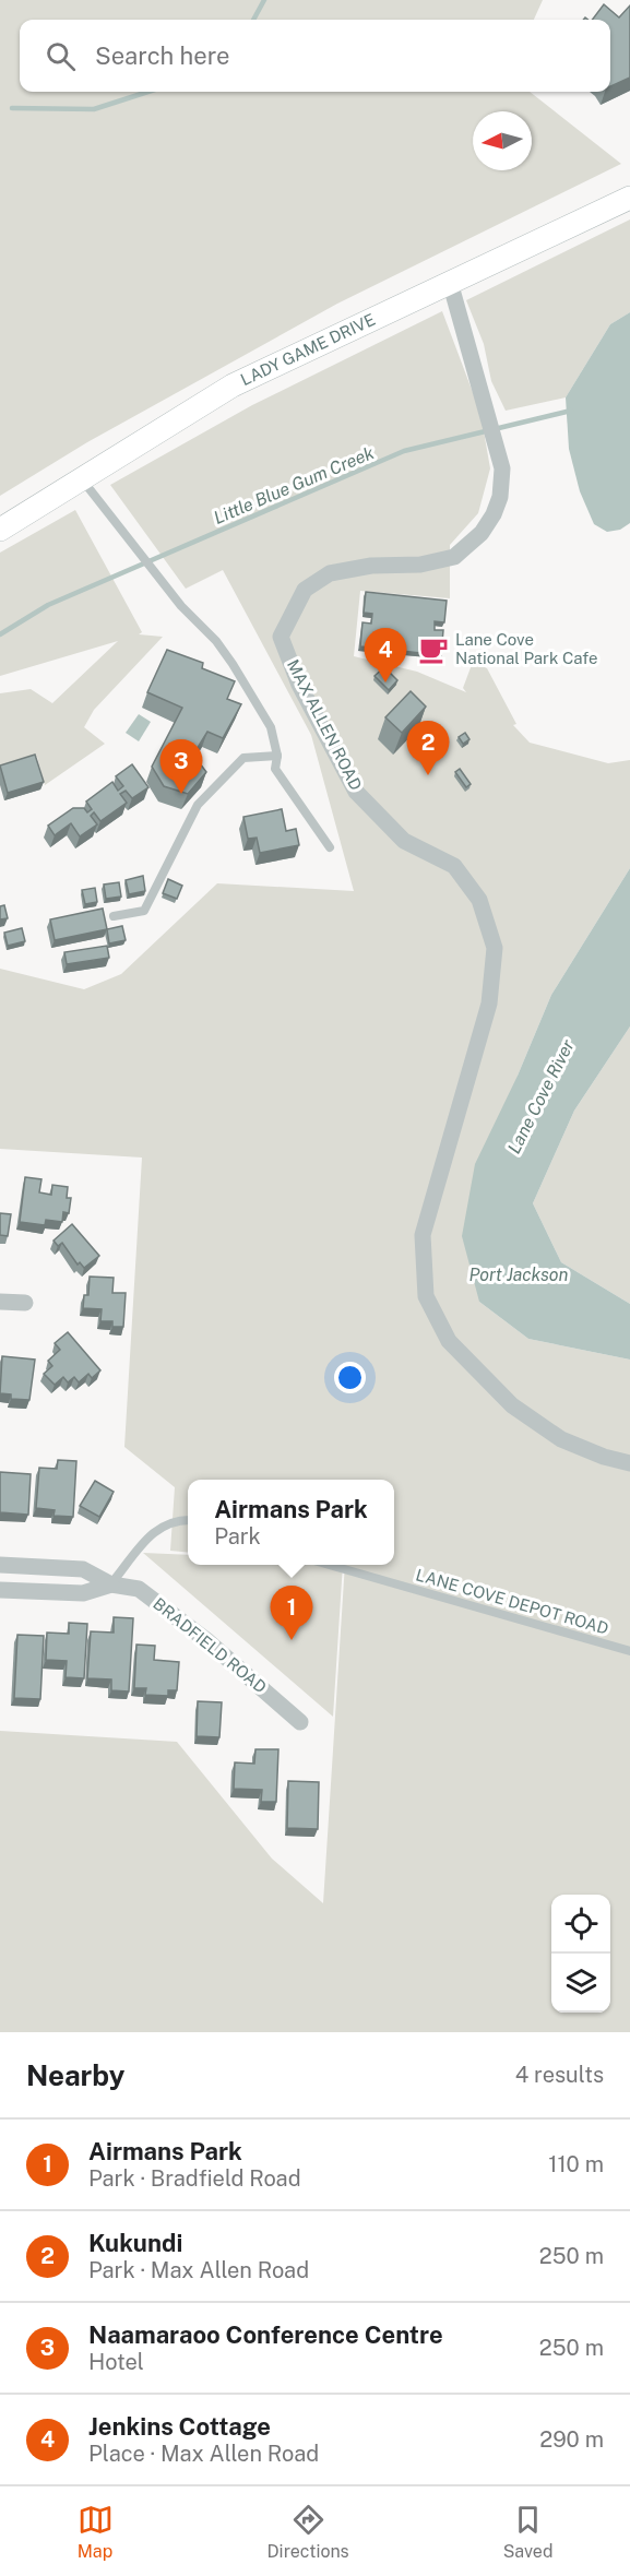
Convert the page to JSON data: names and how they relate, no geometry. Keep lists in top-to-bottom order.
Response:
{
  "streets": {
    "main road": ["LADY GAME DRIVE"],
    "street": ["MAX ALLEN ROAD", "BRADFIELD ROAD"],
    "lane": ["LANE COVE DEPOT ROAD"]
  },
  "crossings": [
    ["LADY GAME DRIVE", "MAX ALLEN ROAD"]
  ],
  "water": ["Little Blue Gum Creek", "Lane Cove River", "Port Jackson"],
  "places": {
    "cafe": ["Lane Cove National Park Cafe"]
  },
  "north": "left",
  "page": {
    "search": "Search here",
    "pins": [
      "4",
      "2",
      "3",
      "1"
    ],
    "popup": ["Airmans Park", "Park"],
    "heading": ["Nearby", "4 results"],
    "list": [
      {
        "mark": "1",
        "name": "Airmans Park",
        "note": "Park · Bradfield Road",
        "value": "110 m"
      },
      {
        "mark": "2",
        "name": "Kukundi",
        "note": "Park · Max Allen Road",
        "value": "250 m"
      },
      {
        "mark": "3",
        "name": "Naamaraoo Conference Centre",
        "note": "Hotel",
        "value": "250 m"
      },
      {
        "mark": "4",
        "name": "Jenkins Cottage",
        "note": "Place · Max Allen Road",
        "value": "290 m"
      }
    ],
    "nav": ["Map", "Directions", "Saved"]
  }
}
